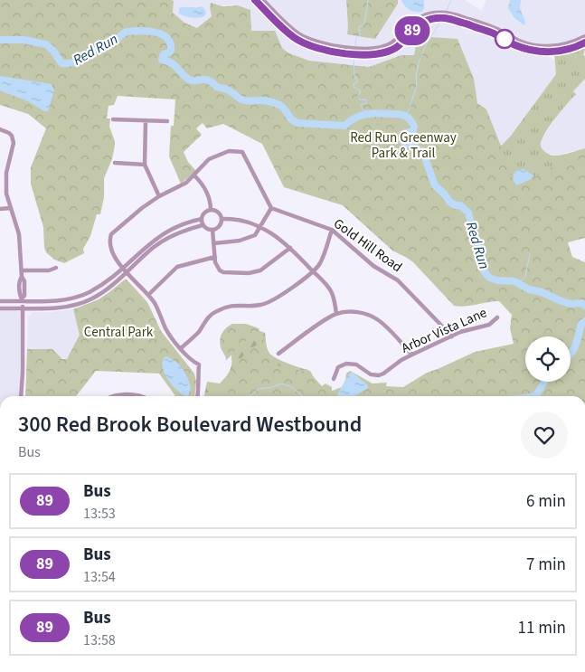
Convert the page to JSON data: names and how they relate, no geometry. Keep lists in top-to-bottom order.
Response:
{
  "streets": {
    "street": ["Gold Hill Road", "Arbor Vista Lane"]
  },
  "crossings": [
    ["Gold Hill Road", "Arbor Vista Lane"]
  ],
  "water": ["Red Run"],
  "parks": ["Red Run Greenway Park & Trail", "Central Park"],
  "lines": ["bus line 89"],
  "page": {
    "on_map": "89",
    "heading": ["300 Red Brook Boulevard Westbound", "Bus"],
    "list": [
      {
        "mark": "89",
        "name": "Bus",
        "note": "13:53",
        "value": "6 min"
      },
      {
        "mark": "89",
        "name": "Bus",
        "note": "13:54",
        "value": "7 min"
      },
      {
        "mark": "89",
        "name": "Bus",
        "note": "13:58",
        "value": "11 min"
      }
    ]
  }
}
